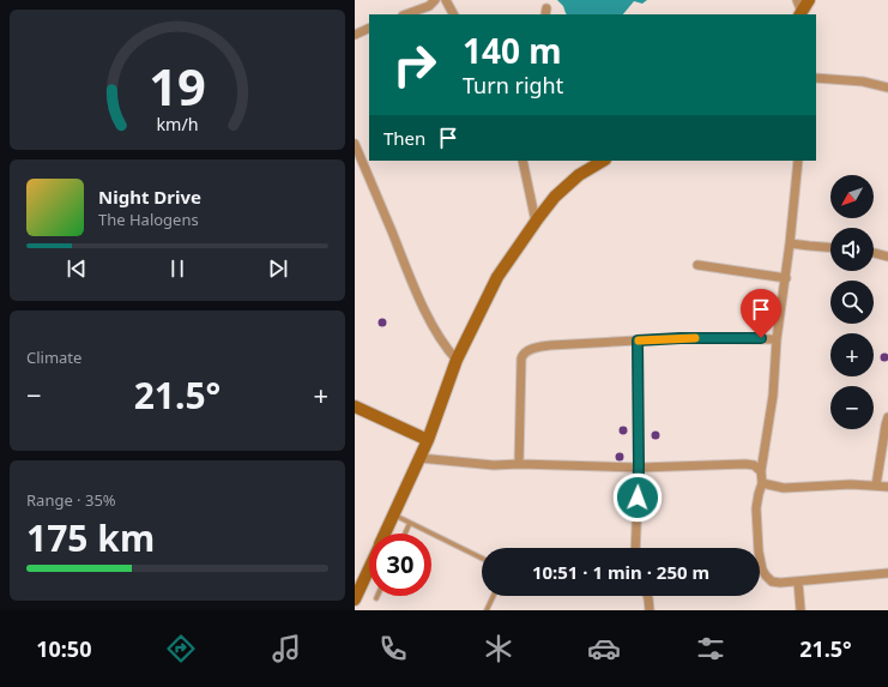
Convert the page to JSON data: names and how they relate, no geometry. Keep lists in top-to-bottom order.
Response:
{
  "north": "bottom left",
  "page": {
    "turn": ["140 m", "Turn right"],
    "then": "Then",
    "map_buttons": ["+", "−"],
    "song": ["Night Drive", "The Halogens"],
    "tile": [
      "Climate",
      ["Range · 35%", "175 km"]
    ],
    "heat": ["−", "21.5°", "+"],
    "limit": "30",
    "trip": "10:51 · 1 min · 250 m",
    "tabs": ["10:50", "21.5°"],
    "gauge": ["19", "km/h"]
  }
}
